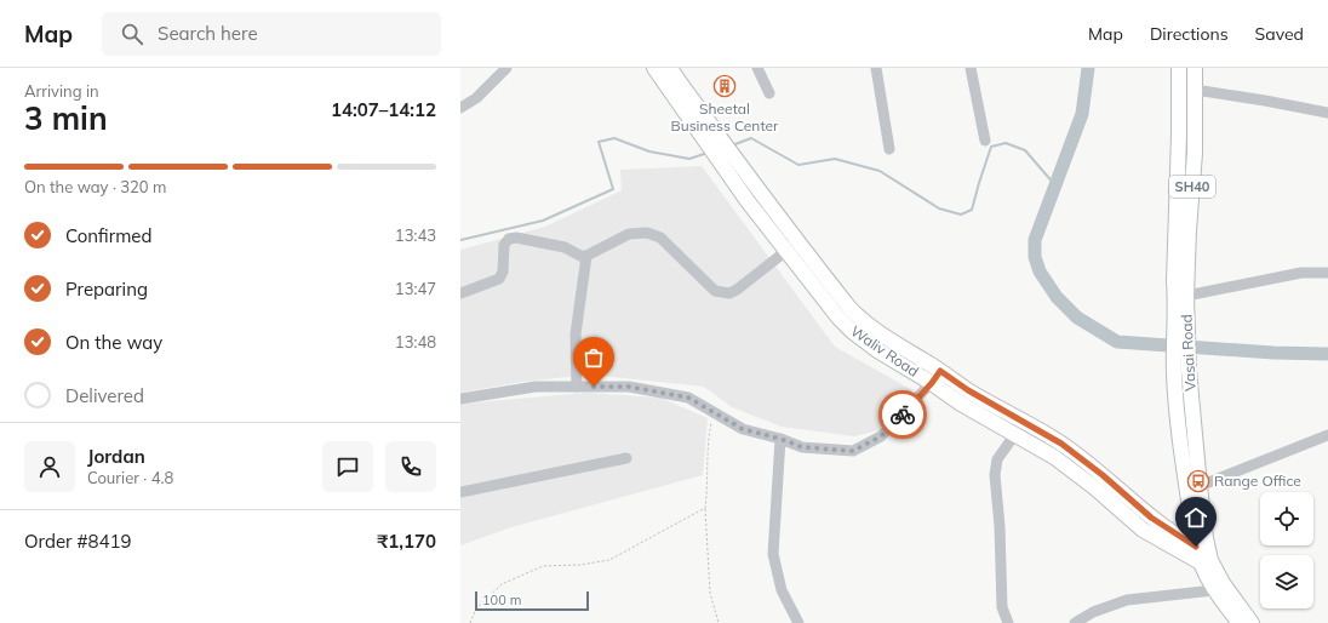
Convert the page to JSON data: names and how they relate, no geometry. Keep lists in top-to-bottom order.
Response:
{
  "streets": {
    "main road": ["SH40", "Waliv Road", "Vasai Road"]
  },
  "crossings": [
    ["Waliv Road", "Vasai Road"]
  ],
  "places": {
    "building": ["Sheetal Business Center"],
    "bus stop": ["Range Office"]
  },
  "scale_bar": "100 m",
  "page": {
    "header": "Map",
    "search": "Search here",
    "nav": ["Map", "Directions", "Saved"],
    "heading": ["3 min", "Arriving in", "14:07–14:12"],
    "panel": [
      "Jordan",
      "Courier · 4.8",
      "Order #8419",
      "₹1,170"
    ],
    "bar": "On the way · 320 m",
    "list": [
      ["Confirmed", "13:43"],
      ["Preparing", "13:47"],
      ["On the way", "13:48"],
      "Delivered"
    ],
    "scale": "100 m"
  }
}
